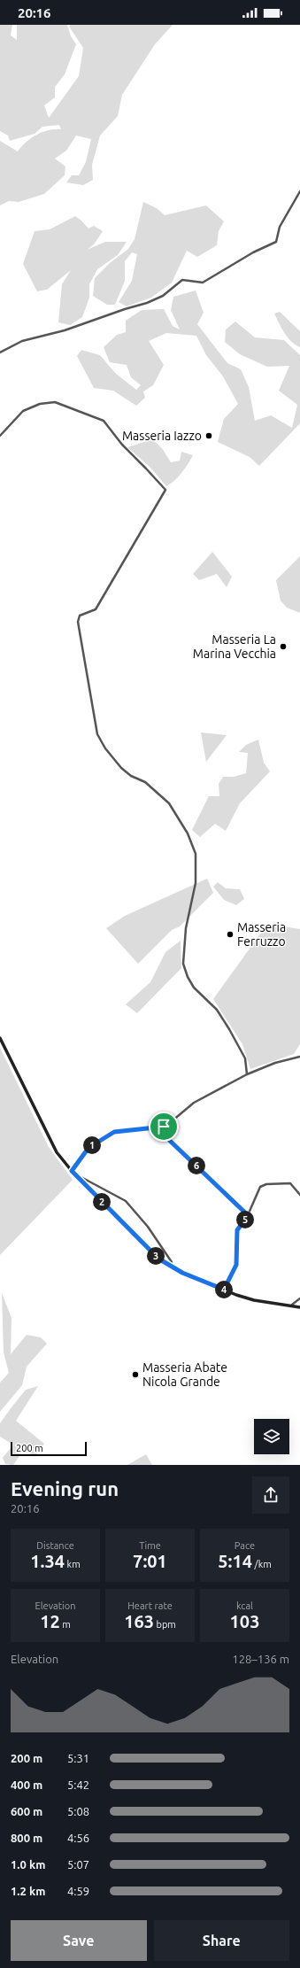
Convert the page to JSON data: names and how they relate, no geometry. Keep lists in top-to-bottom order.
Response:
{
  "places": [
    "Masseria Iazzo",
    "Masseria La Marina Vecchia",
    "Masseria Ferruzzo",
    "Masseria Abate Nicola Grande"
  ],
  "scale_bar": "200 m",
  "page": {
    "status": "20:16",
    "pins": [
      "1",
      "6",
      "2",
      "5",
      "3",
      "4"
    ],
    "scale": "200 m",
    "heading": ["Evening run", "20:16"],
    "stats": [
      ["Distance", "1.34 km"],
      ["Time", "7:01"],
      ["Pace", "5:14 /km"],
      ["Elevation", "12 m"],
      ["Heart rate", "163 bpm"],
      ["kcal", "103"]
    ],
    "chart": ["Elevation", "128–136 m"],
    "list": [
      {
        "name": "200 m",
        "note": "5:31"
      },
      {
        "name": "400 m",
        "note": "5:42"
      },
      {
        "name": "600 m",
        "note": "5:08"
      },
      {
        "name": "800 m",
        "note": "4:56"
      },
      {
        "name": "1.0 km",
        "note": "5:07"
      },
      {
        "name": "1.2 km",
        "note": "4:59"
      }
    ],
    "buttons": ["Save", "Share"]
  }
}
